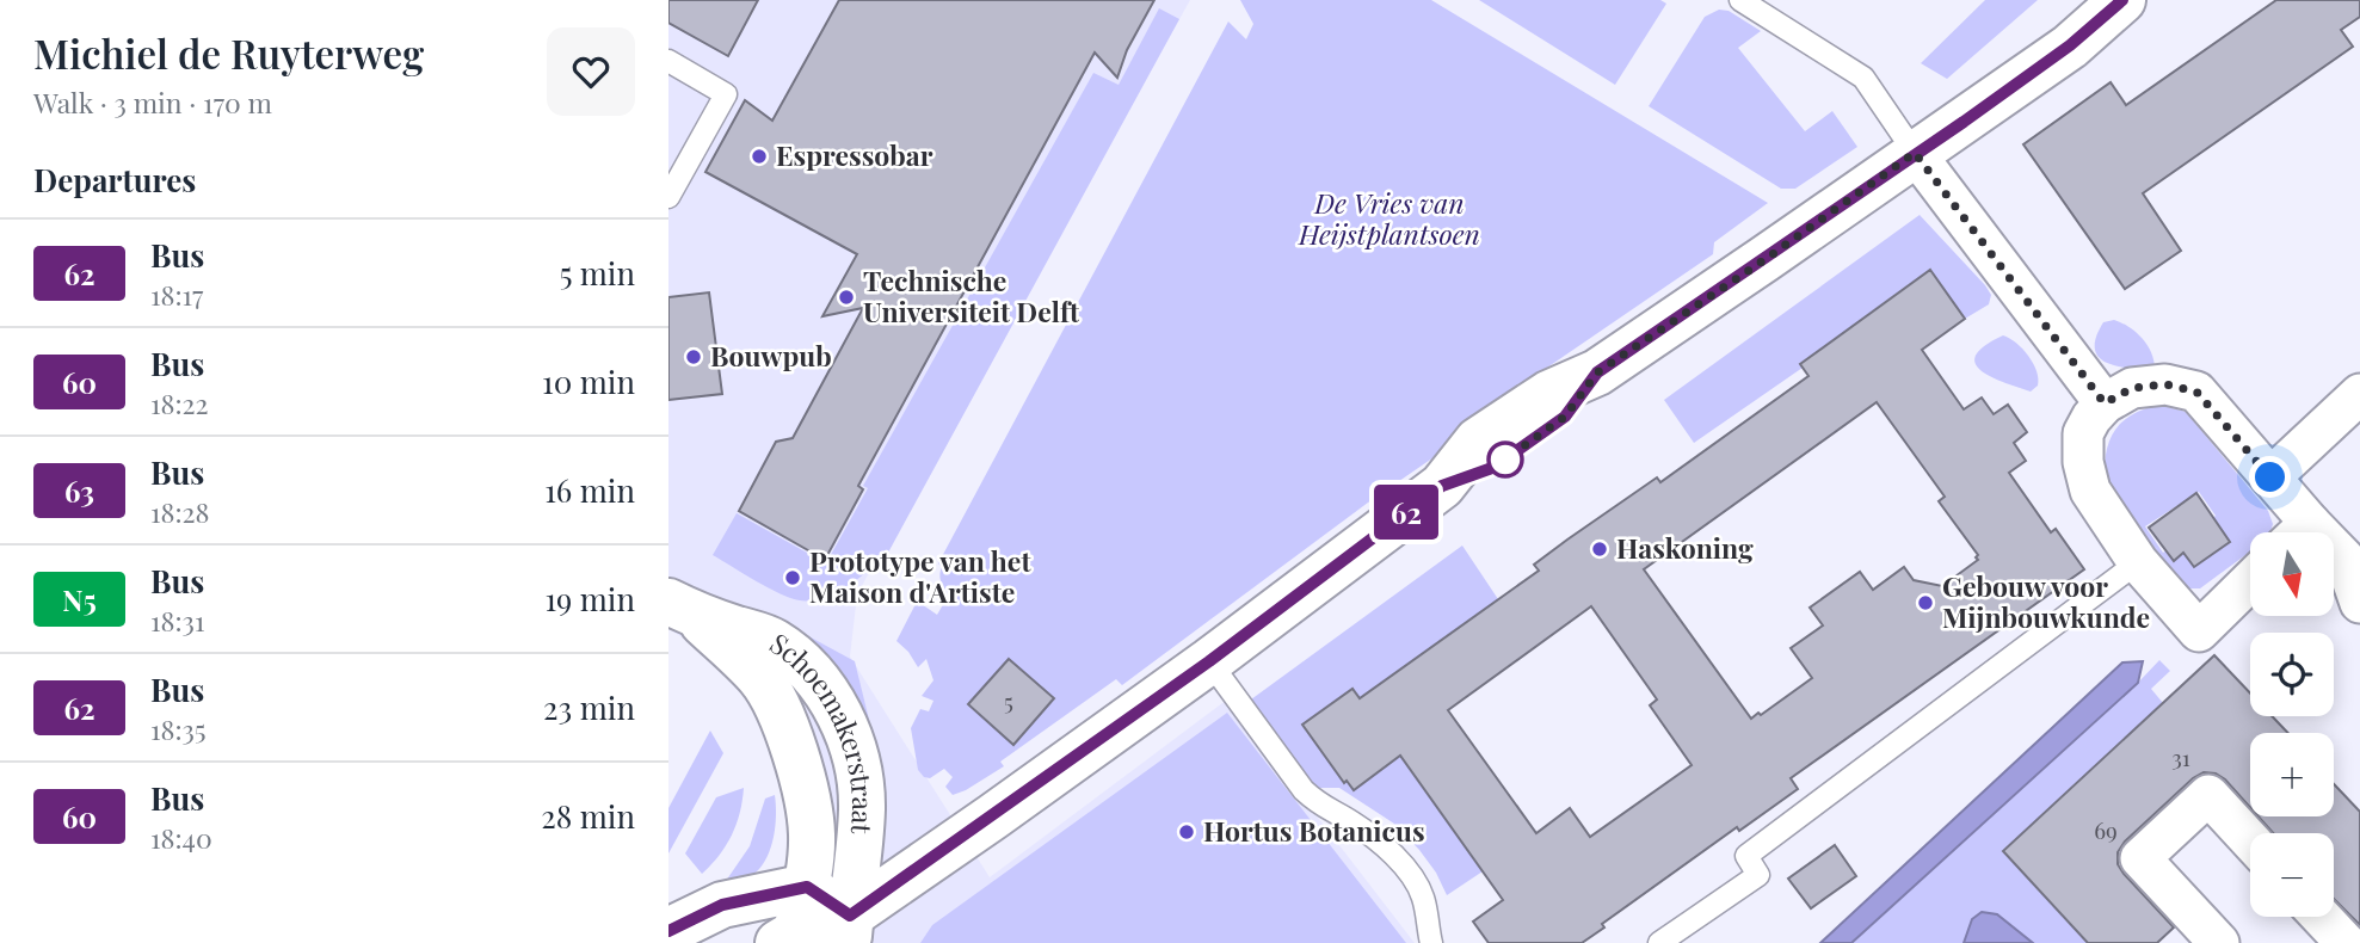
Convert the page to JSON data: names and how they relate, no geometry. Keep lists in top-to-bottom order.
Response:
{
  "streets": {
    "main road": ["Schoemakerstraat"]
  },
  "parks": ["De Vries van Heijstplantsoen"],
  "places": [
    "Espressobar",
    "Technische Universiteit Delft",
    "Bouwpub",
    "Haskoning",
    "Prototype van het Maison d'Artiste",
    "Gebouw voor Mijnbouwkunde",
    "Hortus Botanicus"
  ],
  "lines": ["bus line 62"],
  "house_numbers": ["5", "31", "69"],
  "north": "bottom",
  "page": {
    "heading": [
      ["Michiel de Ruyterweg", "Walk · 3 min · 170 m"],
      "Departures"
    ],
    "on_map": "62",
    "list": [
      {
        "mark": "62",
        "name": "Bus",
        "note": "18:17",
        "value": "5 min"
      },
      {
        "mark": "60",
        "name": "Bus",
        "note": "18:22",
        "value": "10 min"
      },
      {
        "mark": "63",
        "name": "Bus",
        "note": "18:28",
        "value": "16 min"
      },
      {
        "mark": "N5",
        "name": "Bus",
        "note": "18:31",
        "value": "19 min"
      },
      {
        "mark": "62",
        "name": "Bus",
        "note": "18:35",
        "value": "23 min"
      },
      {
        "mark": "60",
        "name": "Bus",
        "note": "18:40",
        "value": "28 min"
      }
    ],
    "map_buttons": ["+", "−"]
  }
}
